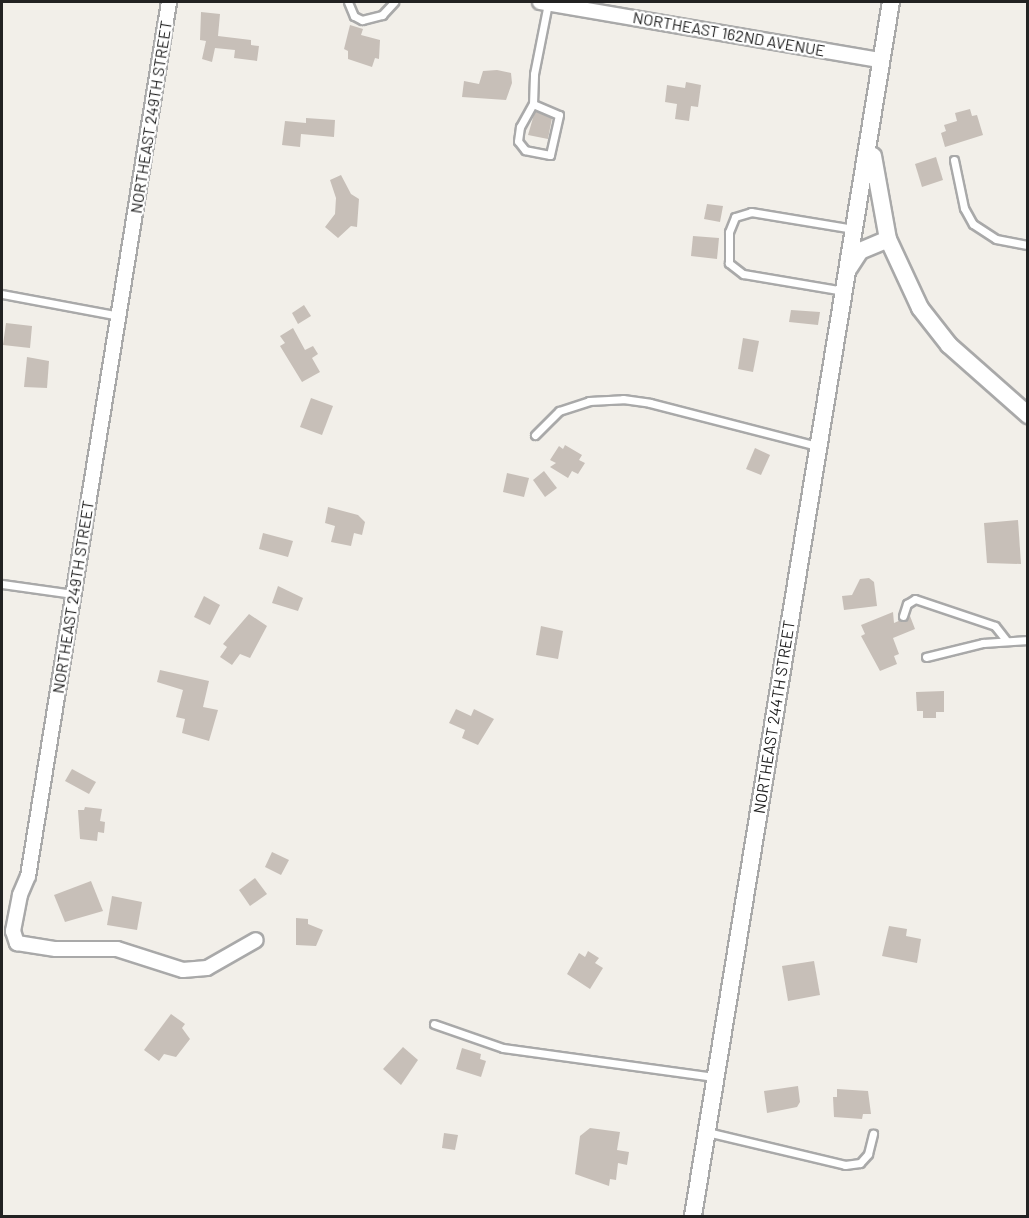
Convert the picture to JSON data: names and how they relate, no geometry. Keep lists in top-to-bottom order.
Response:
{
  "streets": {
    "street": ["NORTHEAST 162ND AVENUE", "NORTHEAST 249TH STREET", "NORTHEAST 244TH STREET"]
  }
}
